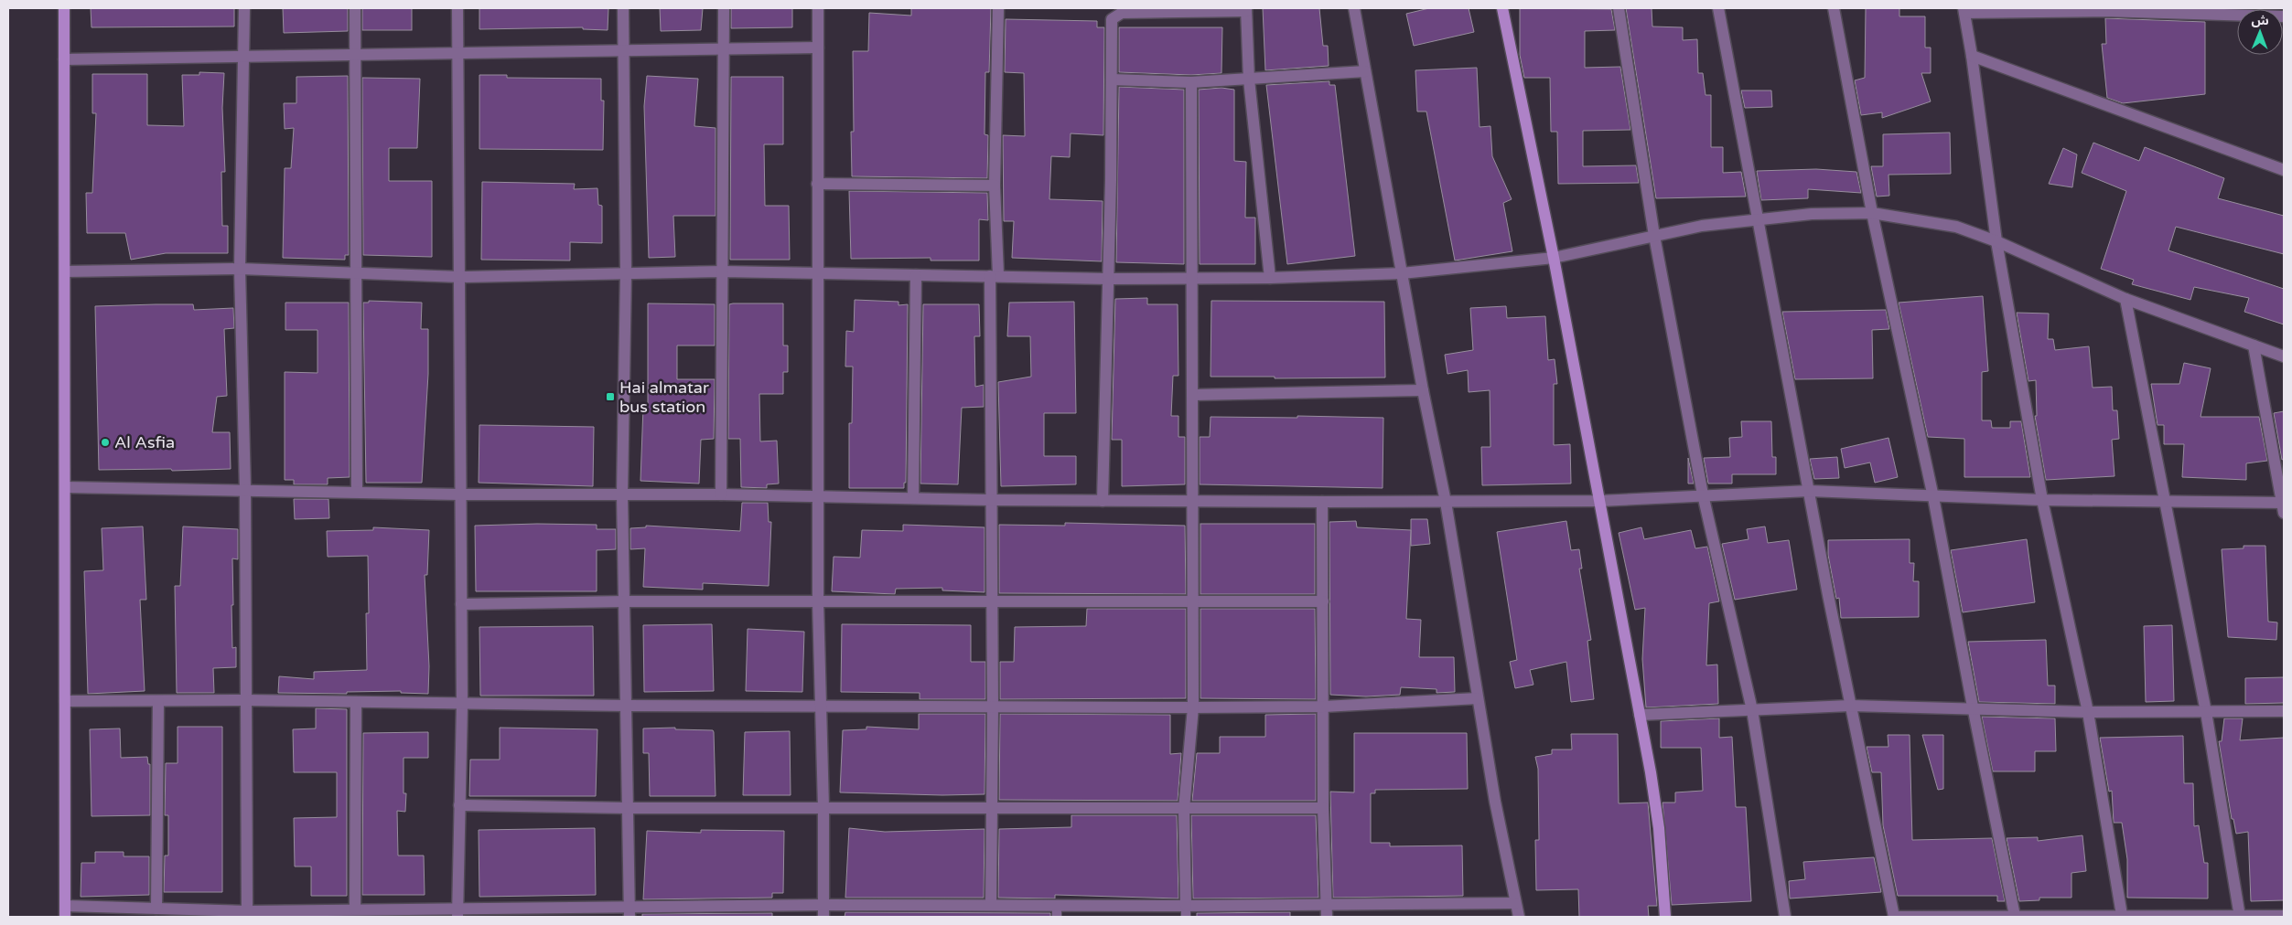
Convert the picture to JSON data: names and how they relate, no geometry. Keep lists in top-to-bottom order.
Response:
{
  "places": {
    "transit": ["Hai almatar bus station"],
    "other": ["Al Asfia"]
  },
  "north": "top"
}
